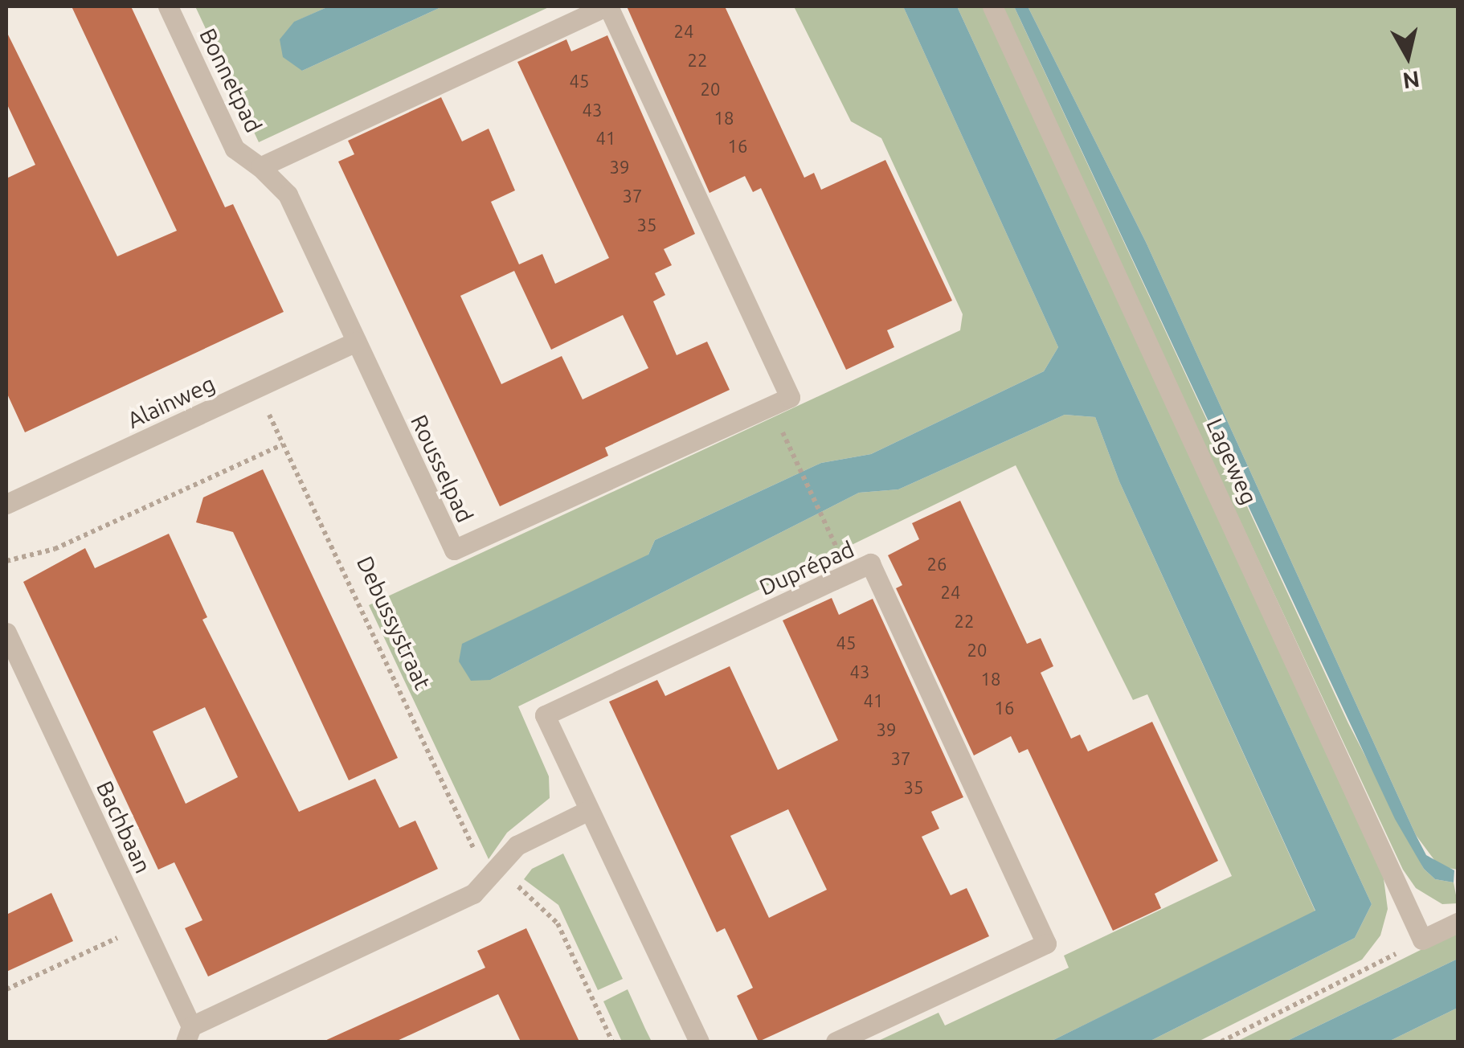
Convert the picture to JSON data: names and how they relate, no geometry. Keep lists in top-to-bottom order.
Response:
{
  "streets": {
    "street": [
      "Bonnetpad",
      "Alainweg",
      "Lageweg",
      "Rousselpad",
      "Duprépad",
      "Bachbaan"
    ],
    "path": ["Debussystraat"]
  },
  "crossings": [
    ["Bonnetpad", "Rousselpad"],
    ["Alainweg", "Rousselpad"],
    ["Alainweg", "Debussystraat"]
  ],
  "house_numbers": [
    "24",
    "22",
    "45",
    "20",
    "43",
    "18",
    "41",
    "16",
    "39",
    "37",
    "35",
    "26",
    "24",
    "22",
    "45",
    "20",
    "43",
    "18",
    "41",
    "16",
    "39",
    "37",
    "35"
  ],
  "north": "bottom"
}
